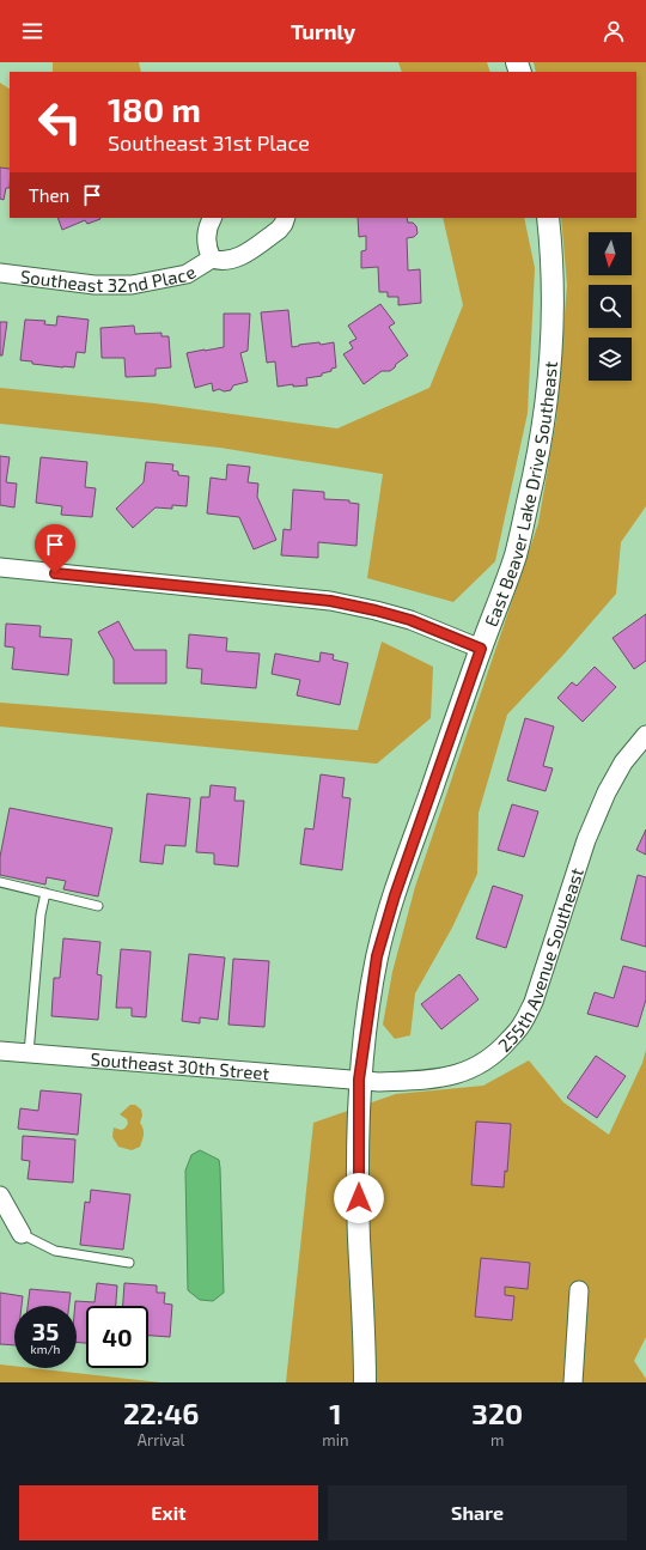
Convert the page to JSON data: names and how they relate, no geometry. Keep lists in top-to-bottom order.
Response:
{
  "streets": {
    "street": [
      "Southeast 32nd Place",
      "East Beaver Lake Drive Southeast",
      "255th Avenue Southeast",
      "Southeast 30th Street"
    ]
  },
  "crossings": [
    ["East Beaver Lake Drive Southeast", "255th Avenue Southeast"],
    ["East Beaver Lake Drive Southeast", "Southeast 30th Street"],
    ["255th Avenue Southeast", "Southeast 30th Street"]
  ],
  "north": "bottom",
  "page": {
    "header": "Turnly",
    "turn": ["180 m", "Southeast 31st Place"],
    "then": "Then",
    "speed": "35 km/h",
    "limit": "40",
    "eta": [
      "22:46",
      "Arrival",
      "1",
      "min",
      "320",
      "m"
    ],
    "buttons": ["Exit", "Share"]
  }
}
